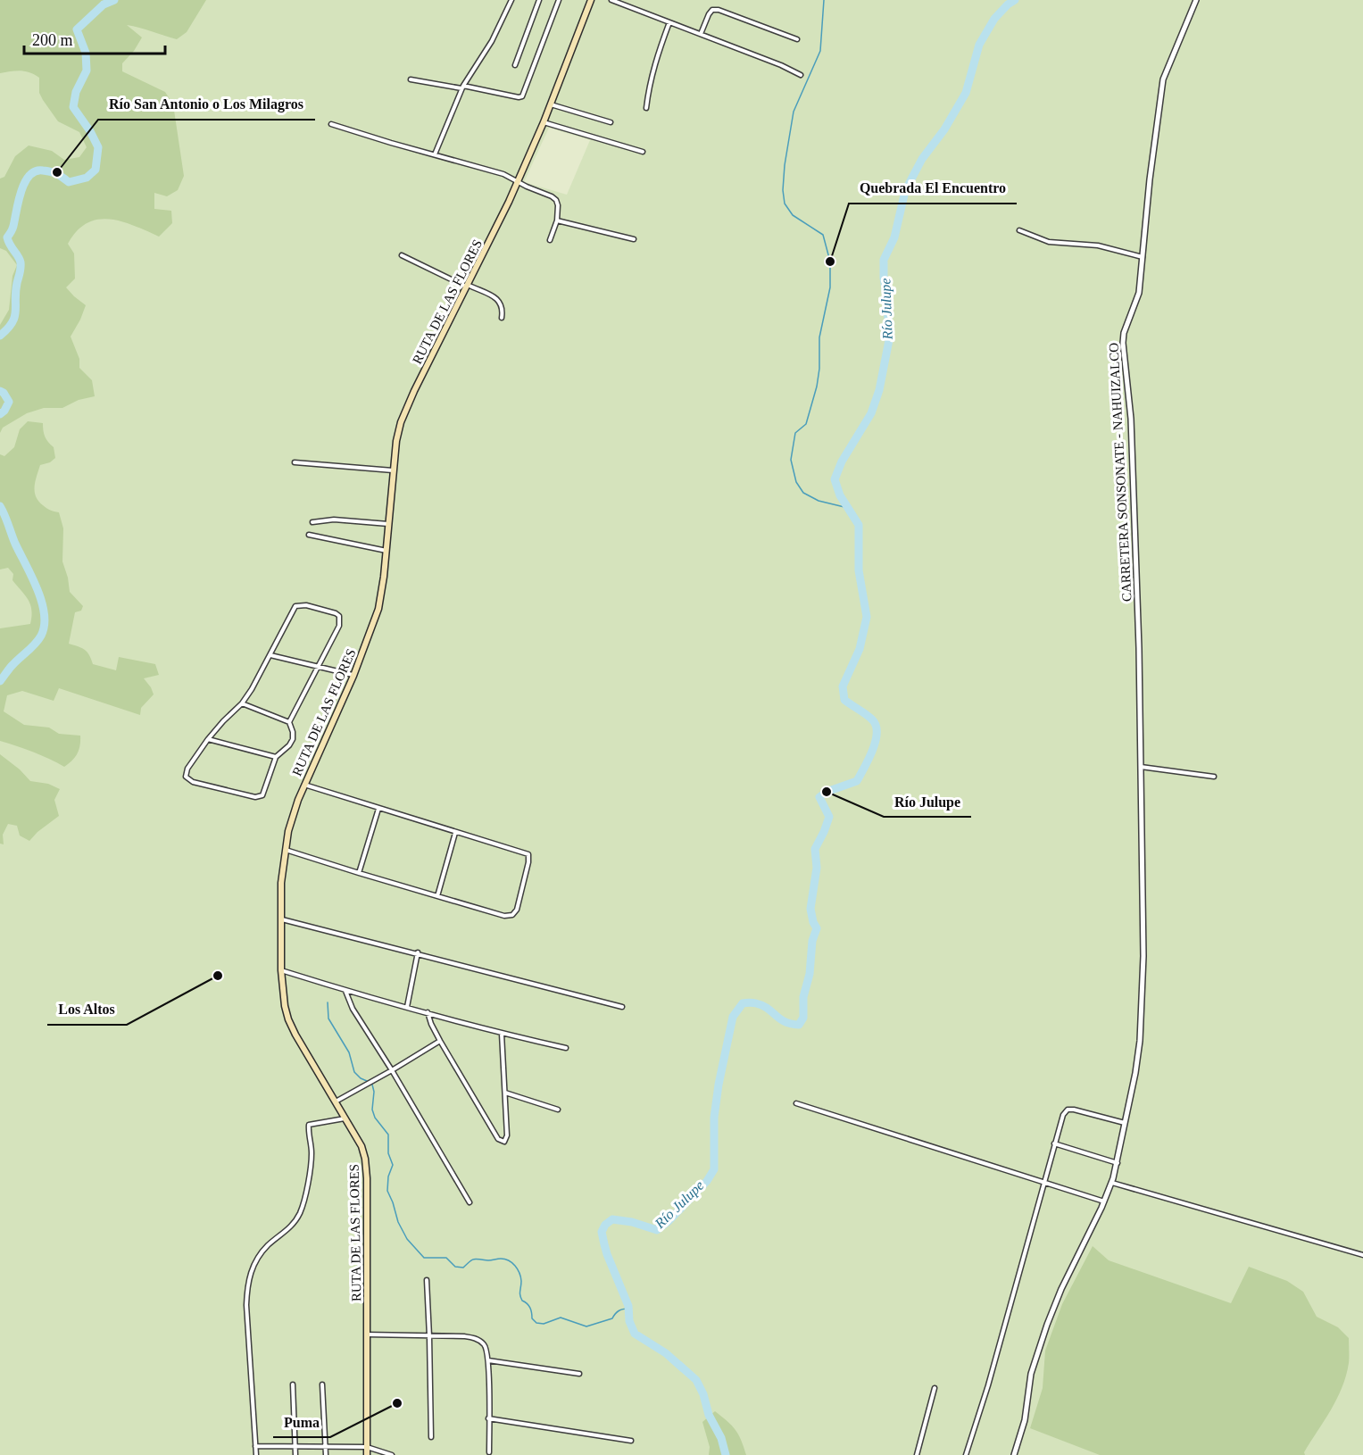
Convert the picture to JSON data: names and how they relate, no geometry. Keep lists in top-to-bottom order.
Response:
{
  "streets": {
    "main road": ["RUTA DE LAS FLORES"],
    "street": ["CARRETERA SONSONATE - NAHUIZALCO"]
  },
  "water": ["Río Julupe"],
  "places": [
    "Río San Antonio o Los Milagros",
    "Quebrada El Encuentro",
    "Río Julupe",
    "Los Altos",
    "Puma"
  ],
  "scale_bar": "200 m"
}
